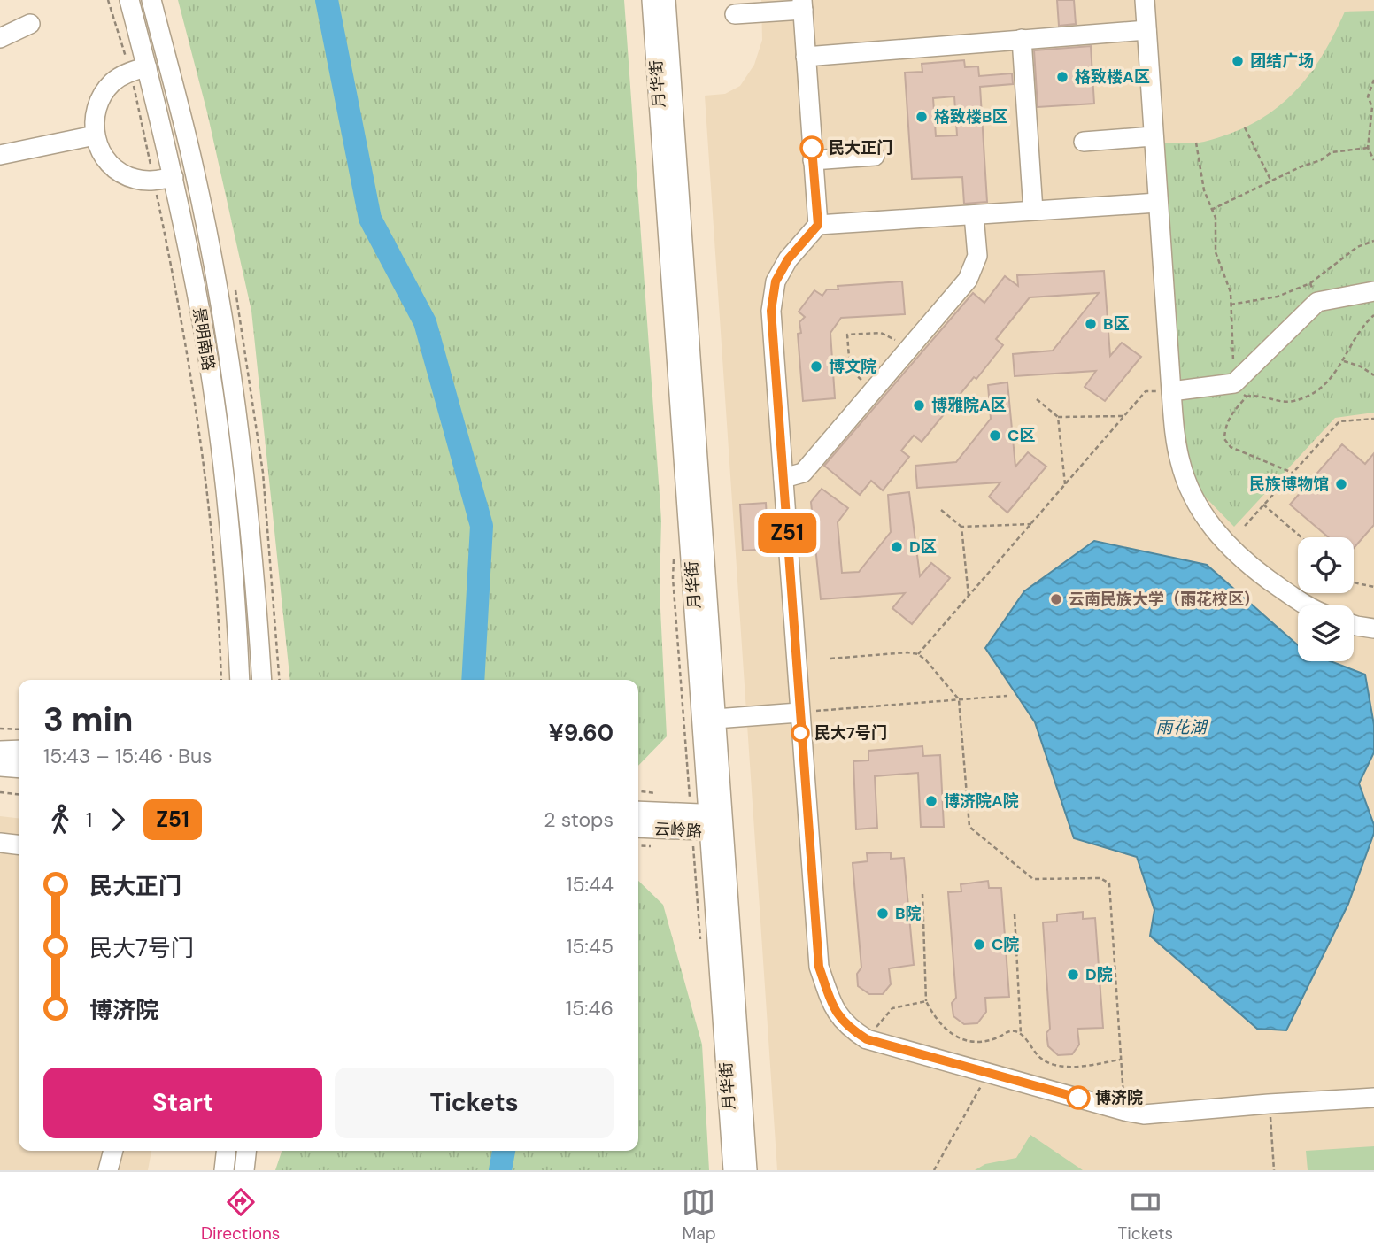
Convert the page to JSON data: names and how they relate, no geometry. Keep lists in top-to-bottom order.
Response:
{
  "streets": {
    "street": ["月华街", "景明南路", "云岭路"]
  },
  "crossings": [
    ["月华街", "云岭路"]
  ],
  "water": ["雨花湖"],
  "places": [
    "团结广场",
    "格致楼A区",
    "格致楼B区",
    "民大正门",
    "B区",
    "博文院",
    "博雅院A区",
    "C区",
    "民族博物馆",
    "D区",
    "云南民族大学（雨花校区）",
    "民大7号门",
    "博济院A院",
    "B院",
    "C院",
    "D院",
    "博济院"
  ],
  "lines": ["bus line Z51"],
  "page": {
    "on_map": "Z51",
    "heading": ["3 min", "15:43 – 15:46 · Bus", "¥9.60"],
    "legs": ["1", "Z51", "2 stops"],
    "list": [
      {
        "name": "民大正门",
        "value": "15:44"
      },
      {
        "name": "民大7号门",
        "value": "15:45"
      },
      {
        "name": "博济院",
        "value": "15:46"
      }
    ],
    "buttons": ["Start", "Tickets"],
    "tabs": ["Directions", "Map", "Tickets"]
  }
}
